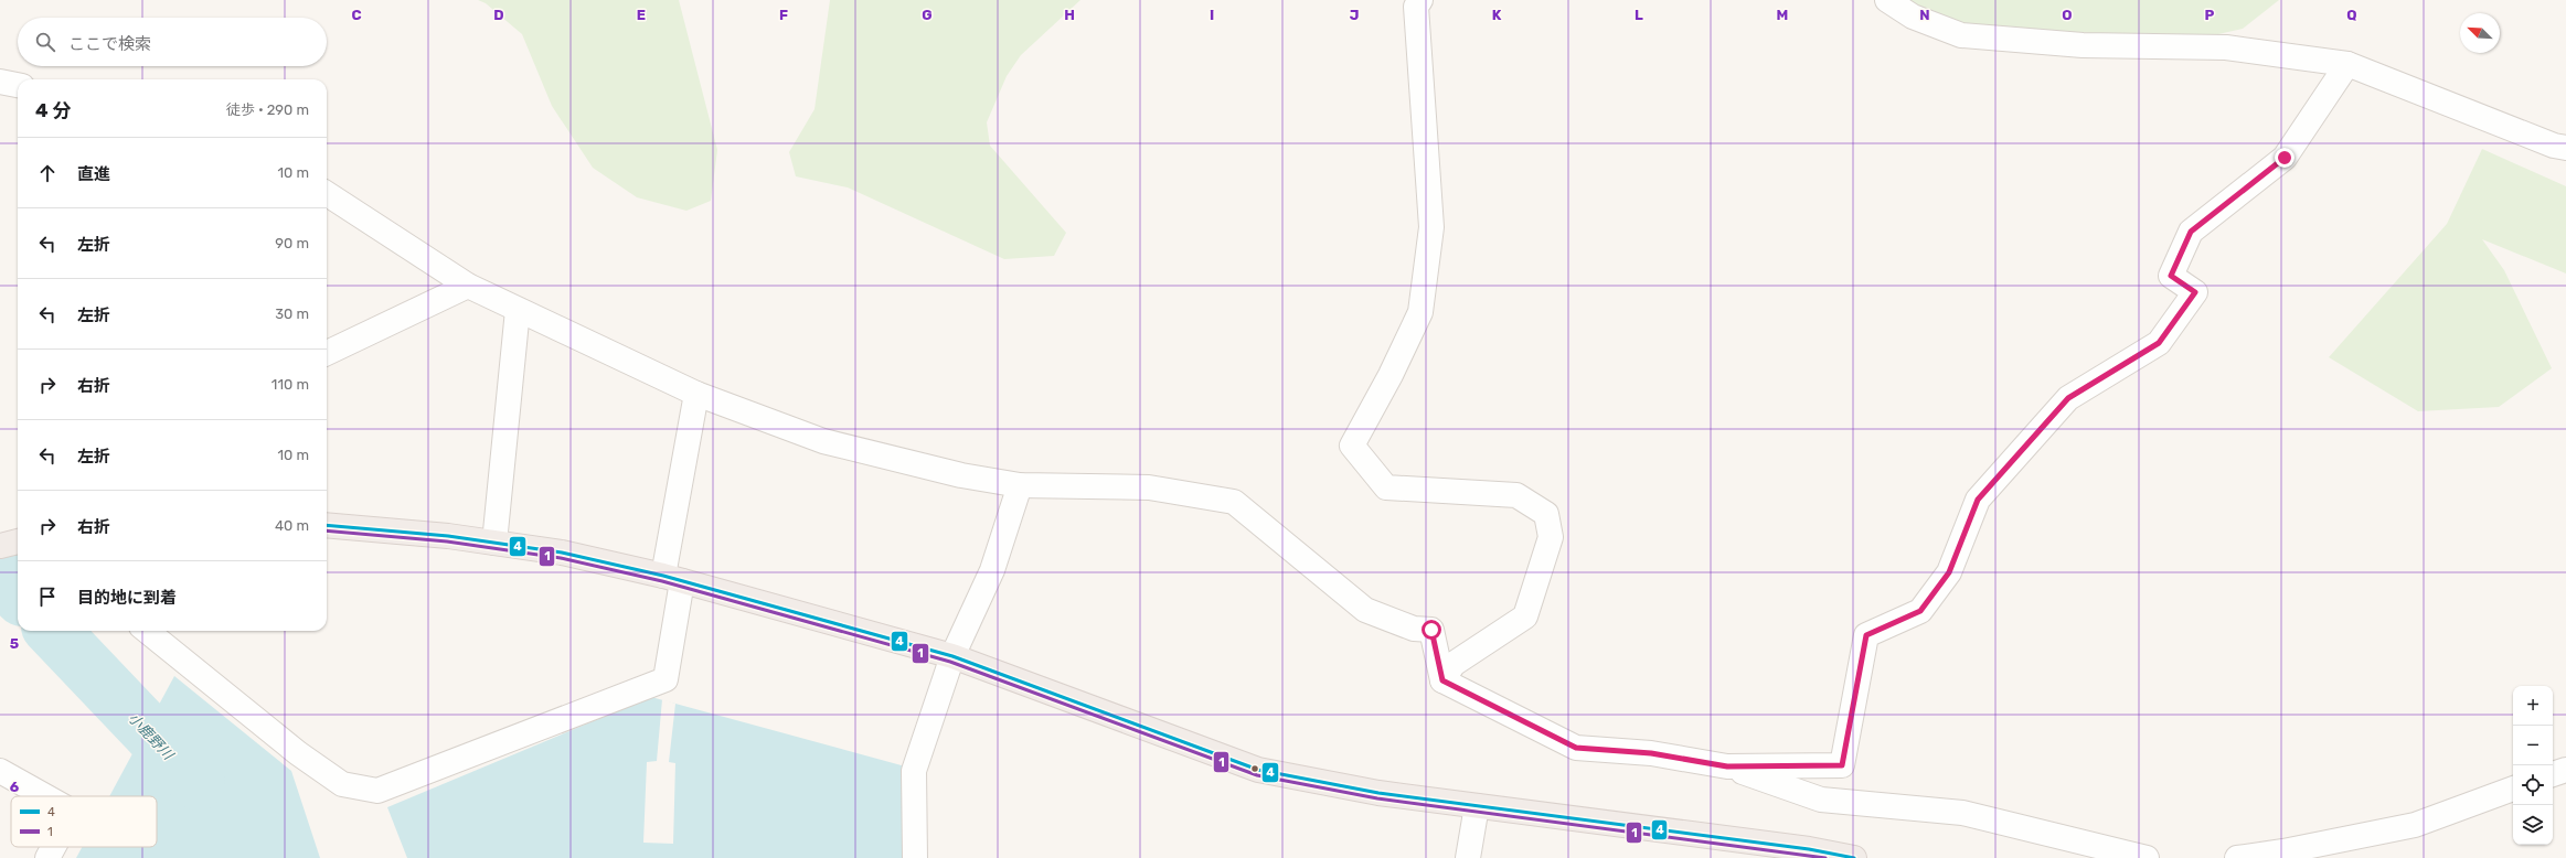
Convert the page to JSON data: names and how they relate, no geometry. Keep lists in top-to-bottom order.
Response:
{
  "water": ["小鹿野川"],
  "lines": ["transit line 4", "transit line 1"],
  "legend": ["4", "1"],
  "north": "top left",
  "page": {
    "search": "ここで検索",
    "heading": ["4 分", "徒歩 · 290 m"],
    "list": [
      ["直進", "10 m"],
      ["左折", "90 m"],
      ["左折", "30 m"],
      ["右折", "110 m"],
      ["左折", "10 m"],
      ["右折", "40 m"],
      "目的地に到着"
    ],
    "map_buttons": ["+", "−"]
  },
  "grid": {
    "columns": [
      "C",
      "D",
      "E",
      "F",
      "G",
      "H",
      "I",
      "J",
      "K",
      "L",
      "M",
      "N",
      "O",
      "P",
      "Q"
    ],
    "rows": ["5", "6"]
  }
}
